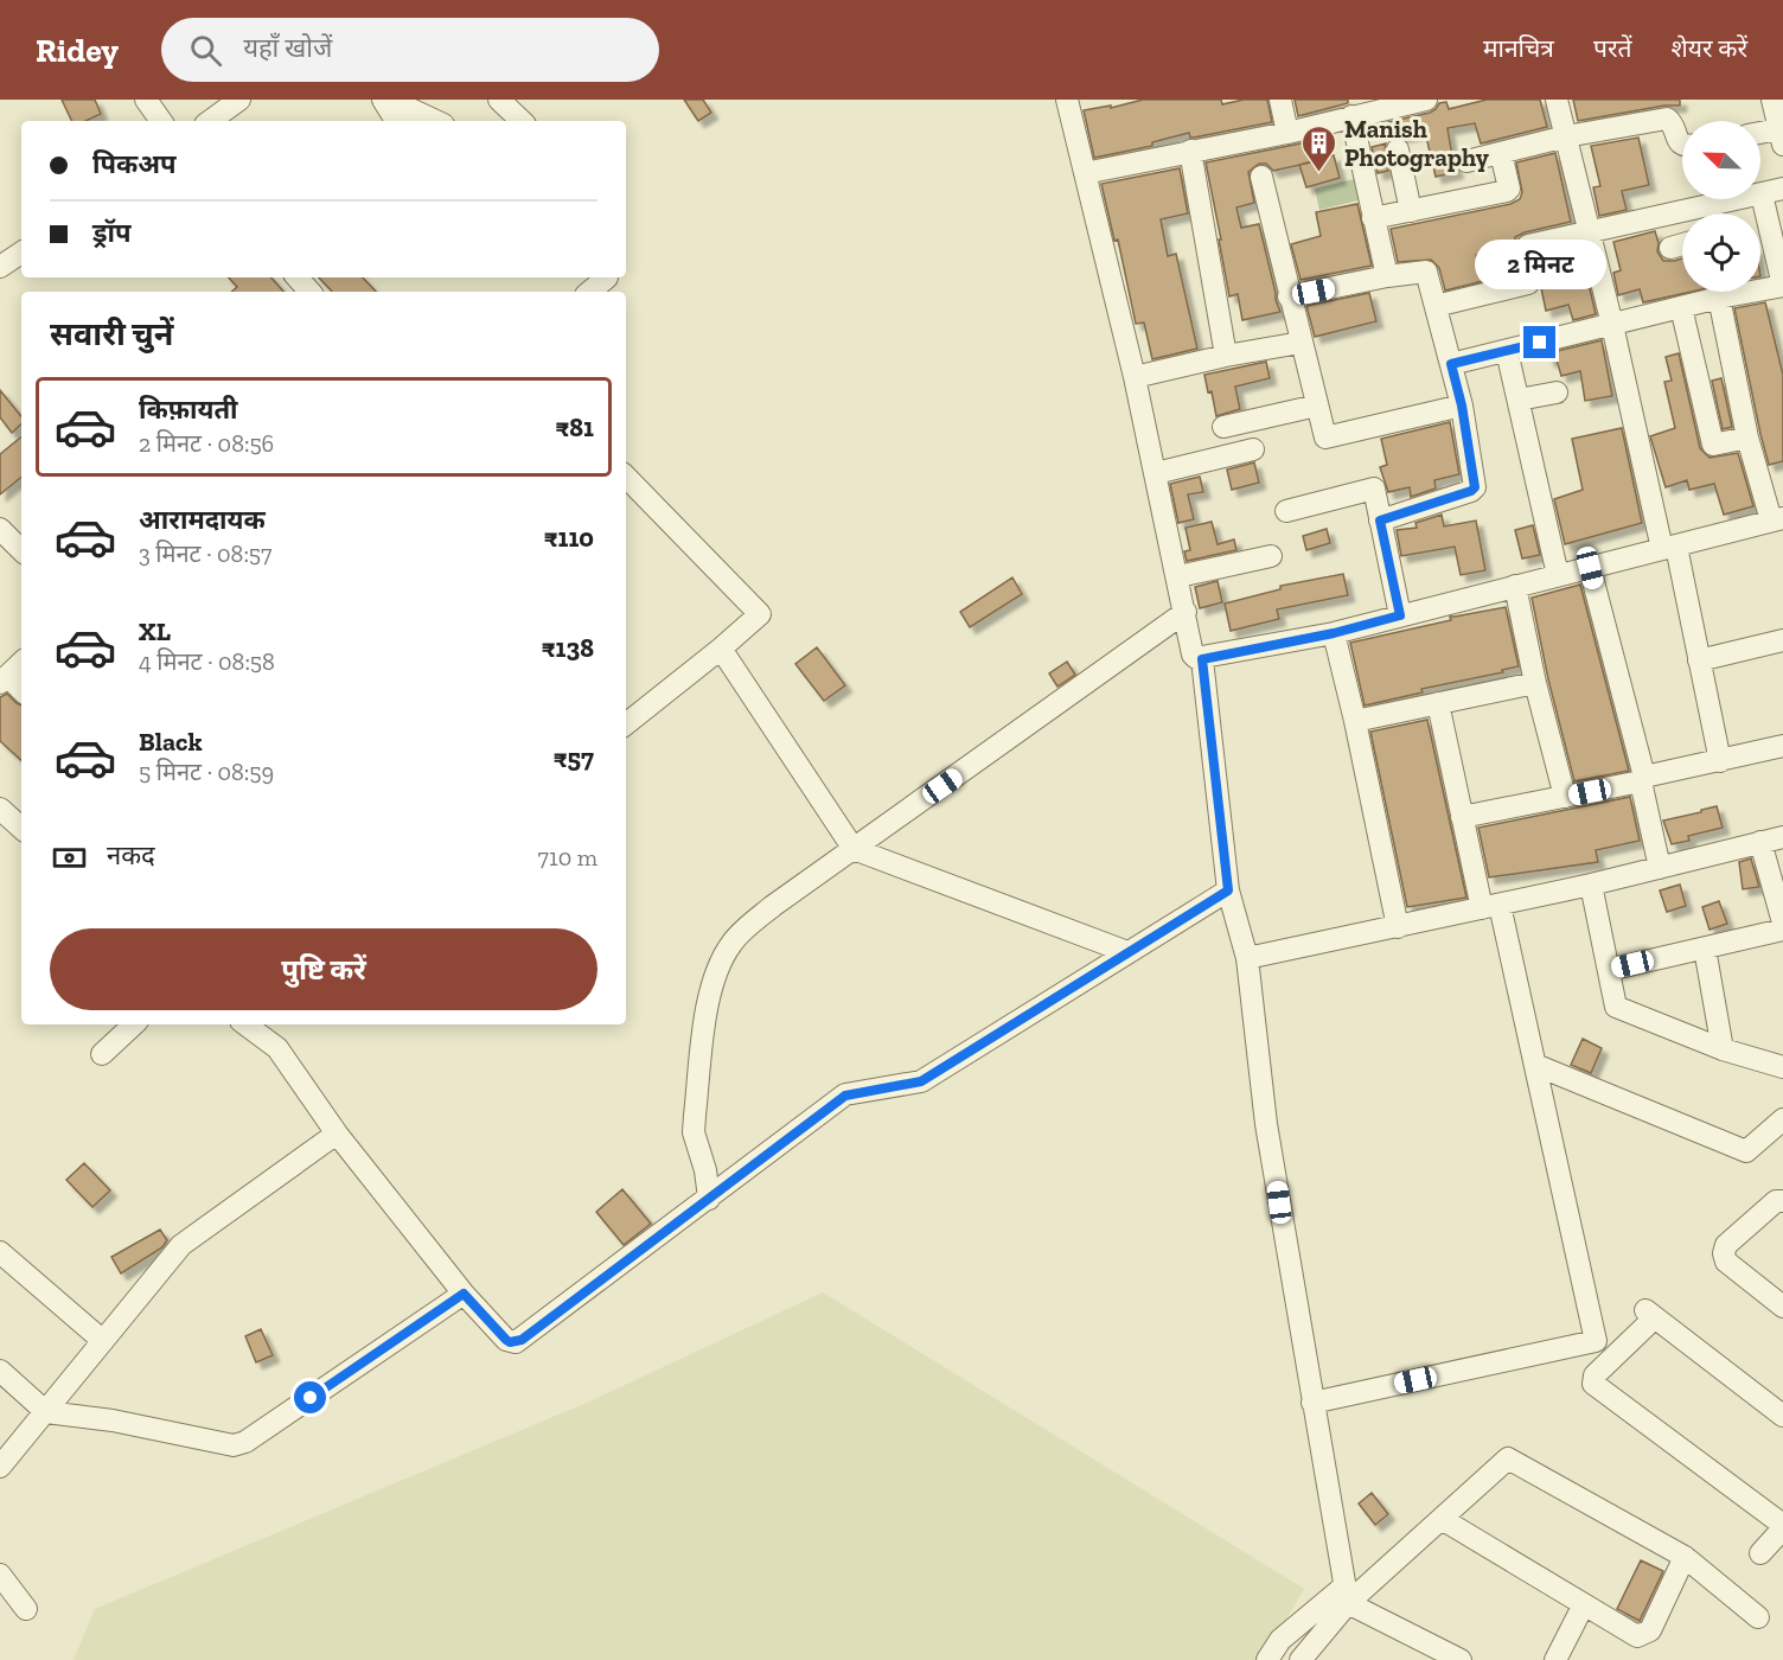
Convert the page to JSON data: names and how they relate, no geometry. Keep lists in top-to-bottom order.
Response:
{
  "places": {
    "building": ["Manish Photography"]
  },
  "north": "top left",
  "page": {
    "header": "Ridey",
    "search": "यहाँ खोजें",
    "nav": ["मानचित्र", "परतें", "शेयर करें"],
    "banner": ["पिकअप", "ड्रॉप"],
    "bubble": "2 मिनट",
    "heading": "सवारी चुनें",
    "list": [
      {
        "name": "किफ़ायती",
        "note": "2 मिनट · 08:56",
        "value": "₹81"
      },
      {
        "name": "आरामदायक",
        "note": "3 मिनट · 08:57",
        "value": "₹110"
      },
      {
        "name": "XL",
        "note": "4 मिनट · 08:58",
        "value": "₹138"
      },
      {
        "name": "Black",
        "note": "5 मिनट · 08:59",
        "value": "₹57"
      }
    ],
    "pay": ["नकद", "710 m"],
    "buttons": "पुष्टि करें"
  }
}
